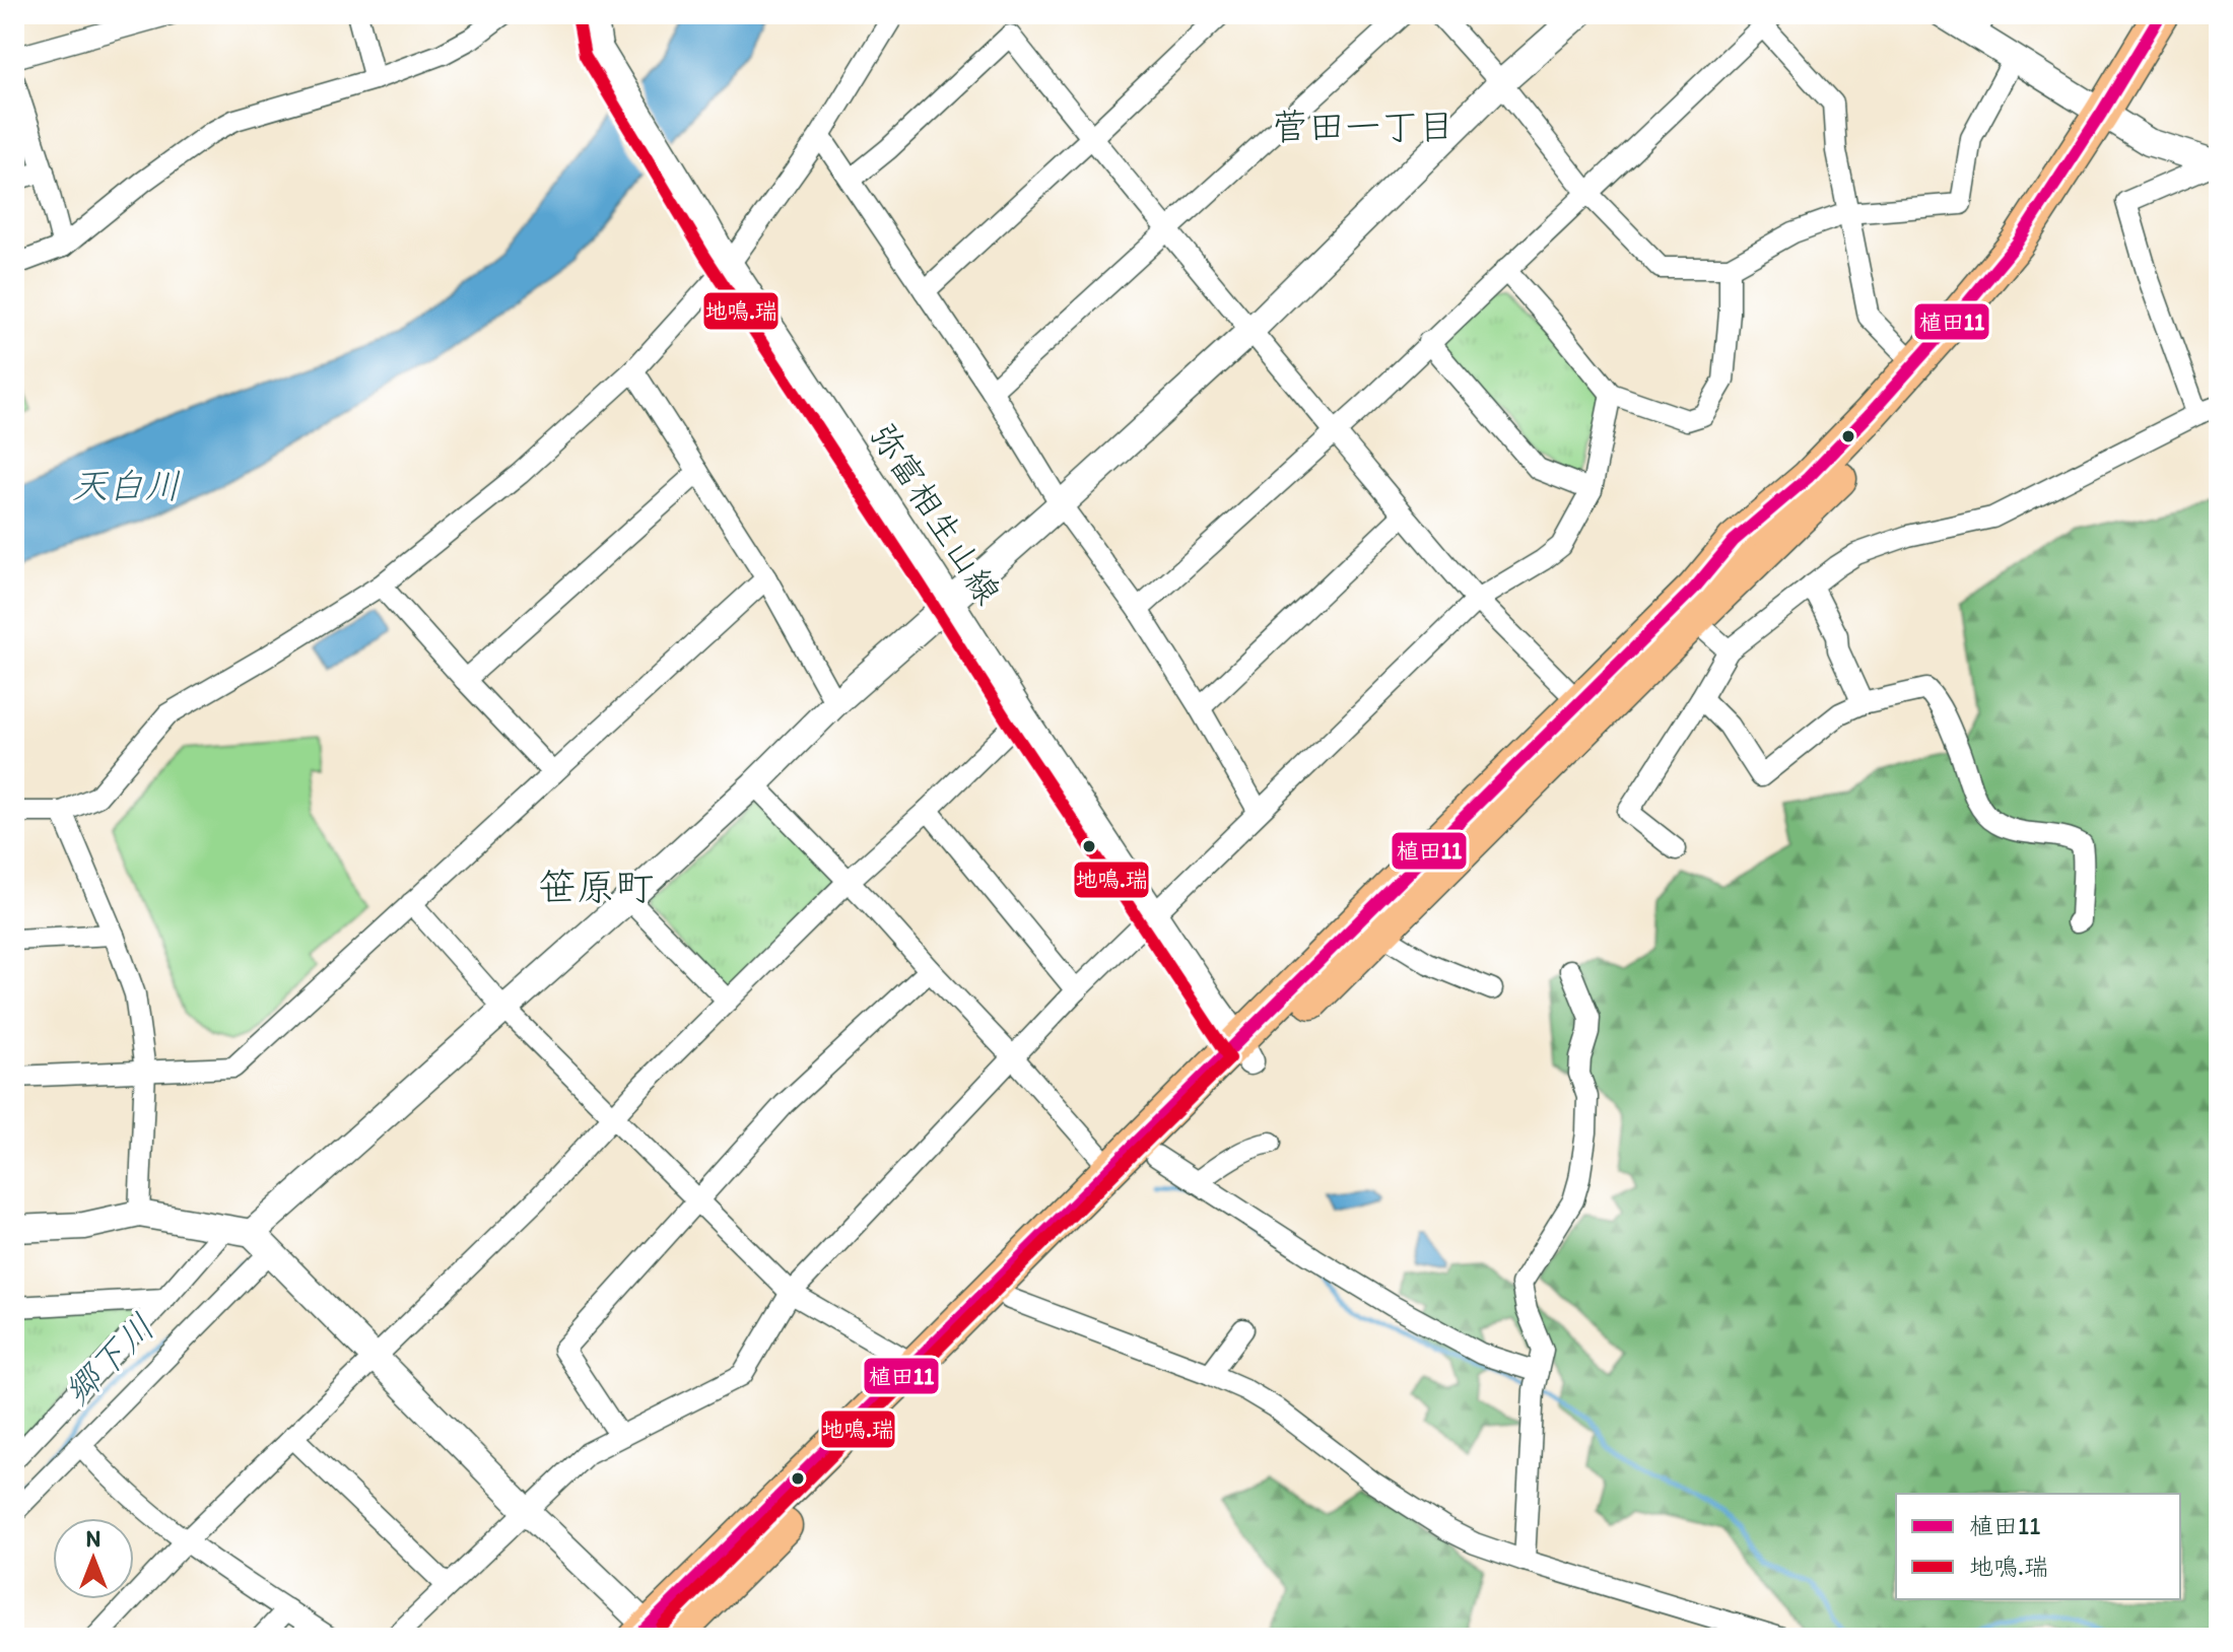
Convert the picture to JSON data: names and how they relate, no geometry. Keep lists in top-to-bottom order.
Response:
{
  "streets": {
    "street": ["弥富相生山線"]
  },
  "districts": ["菅田一丁目", "笹原町"],
  "water": ["天白川", "郷下川"],
  "lines": ["transit line 植田11", "transit line 地鳴.瑞"],
  "legend": ["植田11", "地鳴.瑞"],
  "north": "top"
}
